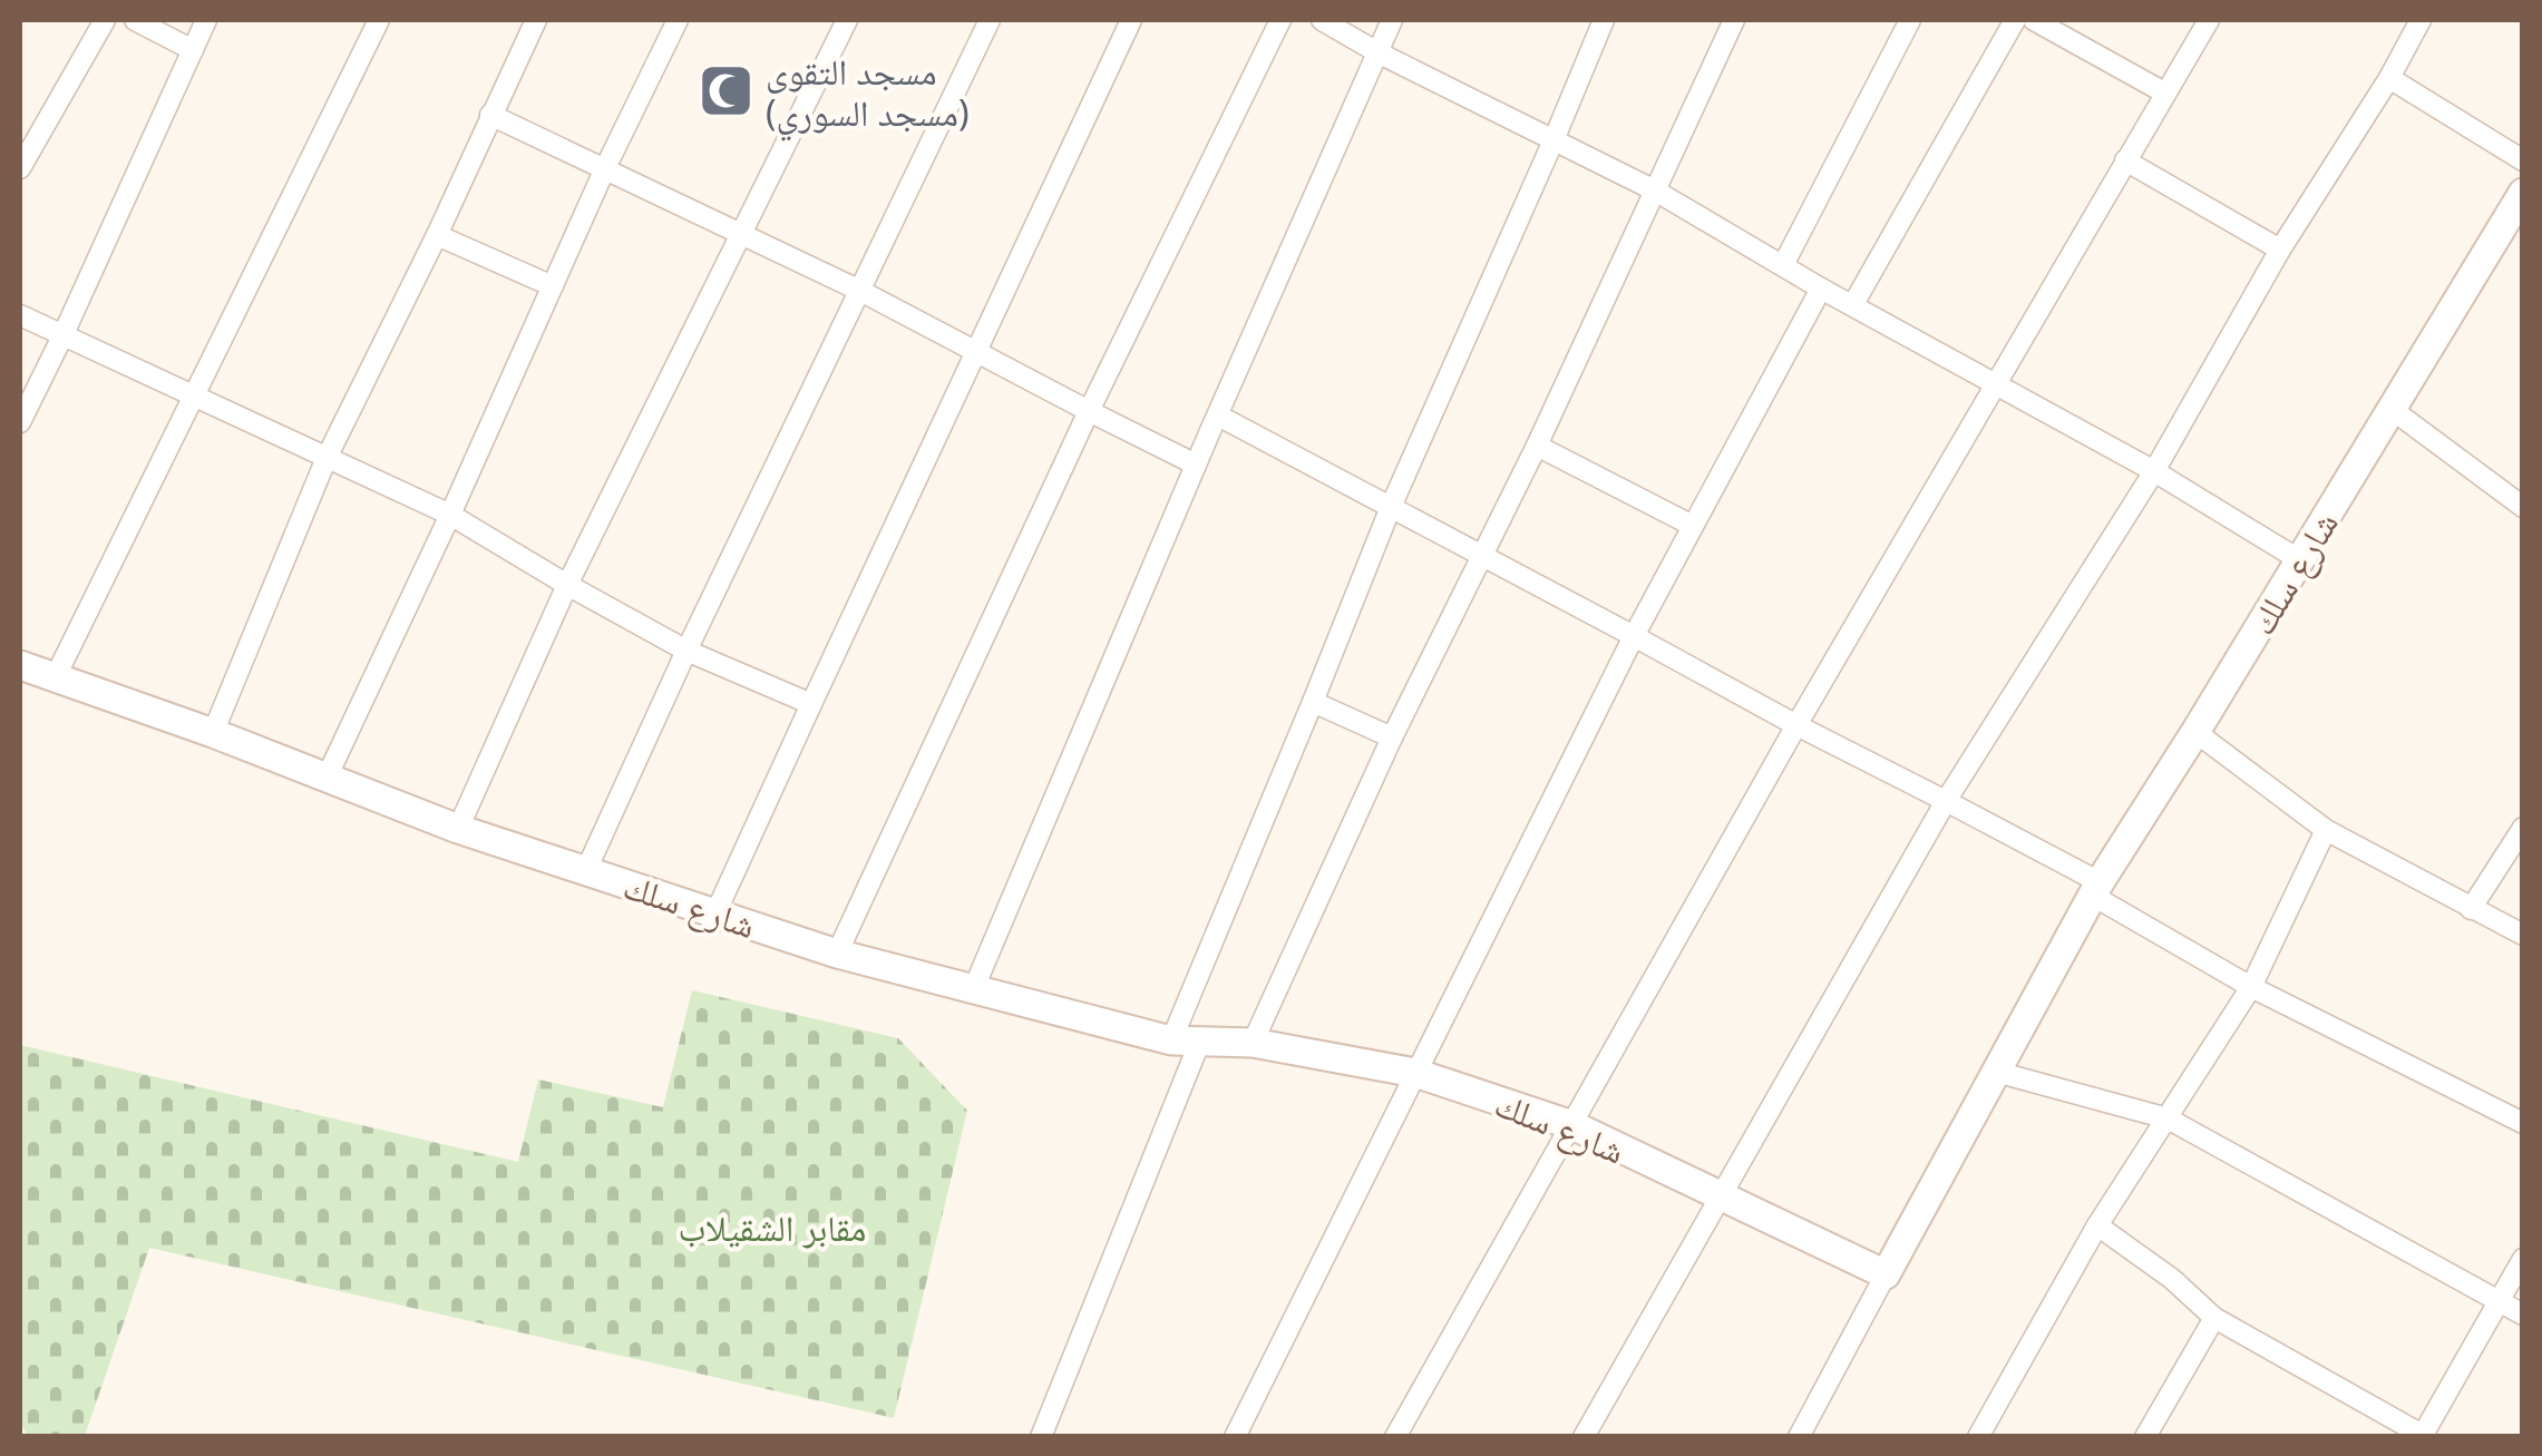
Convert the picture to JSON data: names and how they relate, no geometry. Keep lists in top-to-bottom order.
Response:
{
  "streets": {
    "street": ["شارع سلك"]
  },
  "parks": ["مقابر الشقيلاب"],
  "places": {
    "mosque": ["مسجد التقوى (مسجد السوري)"]
  }
}
